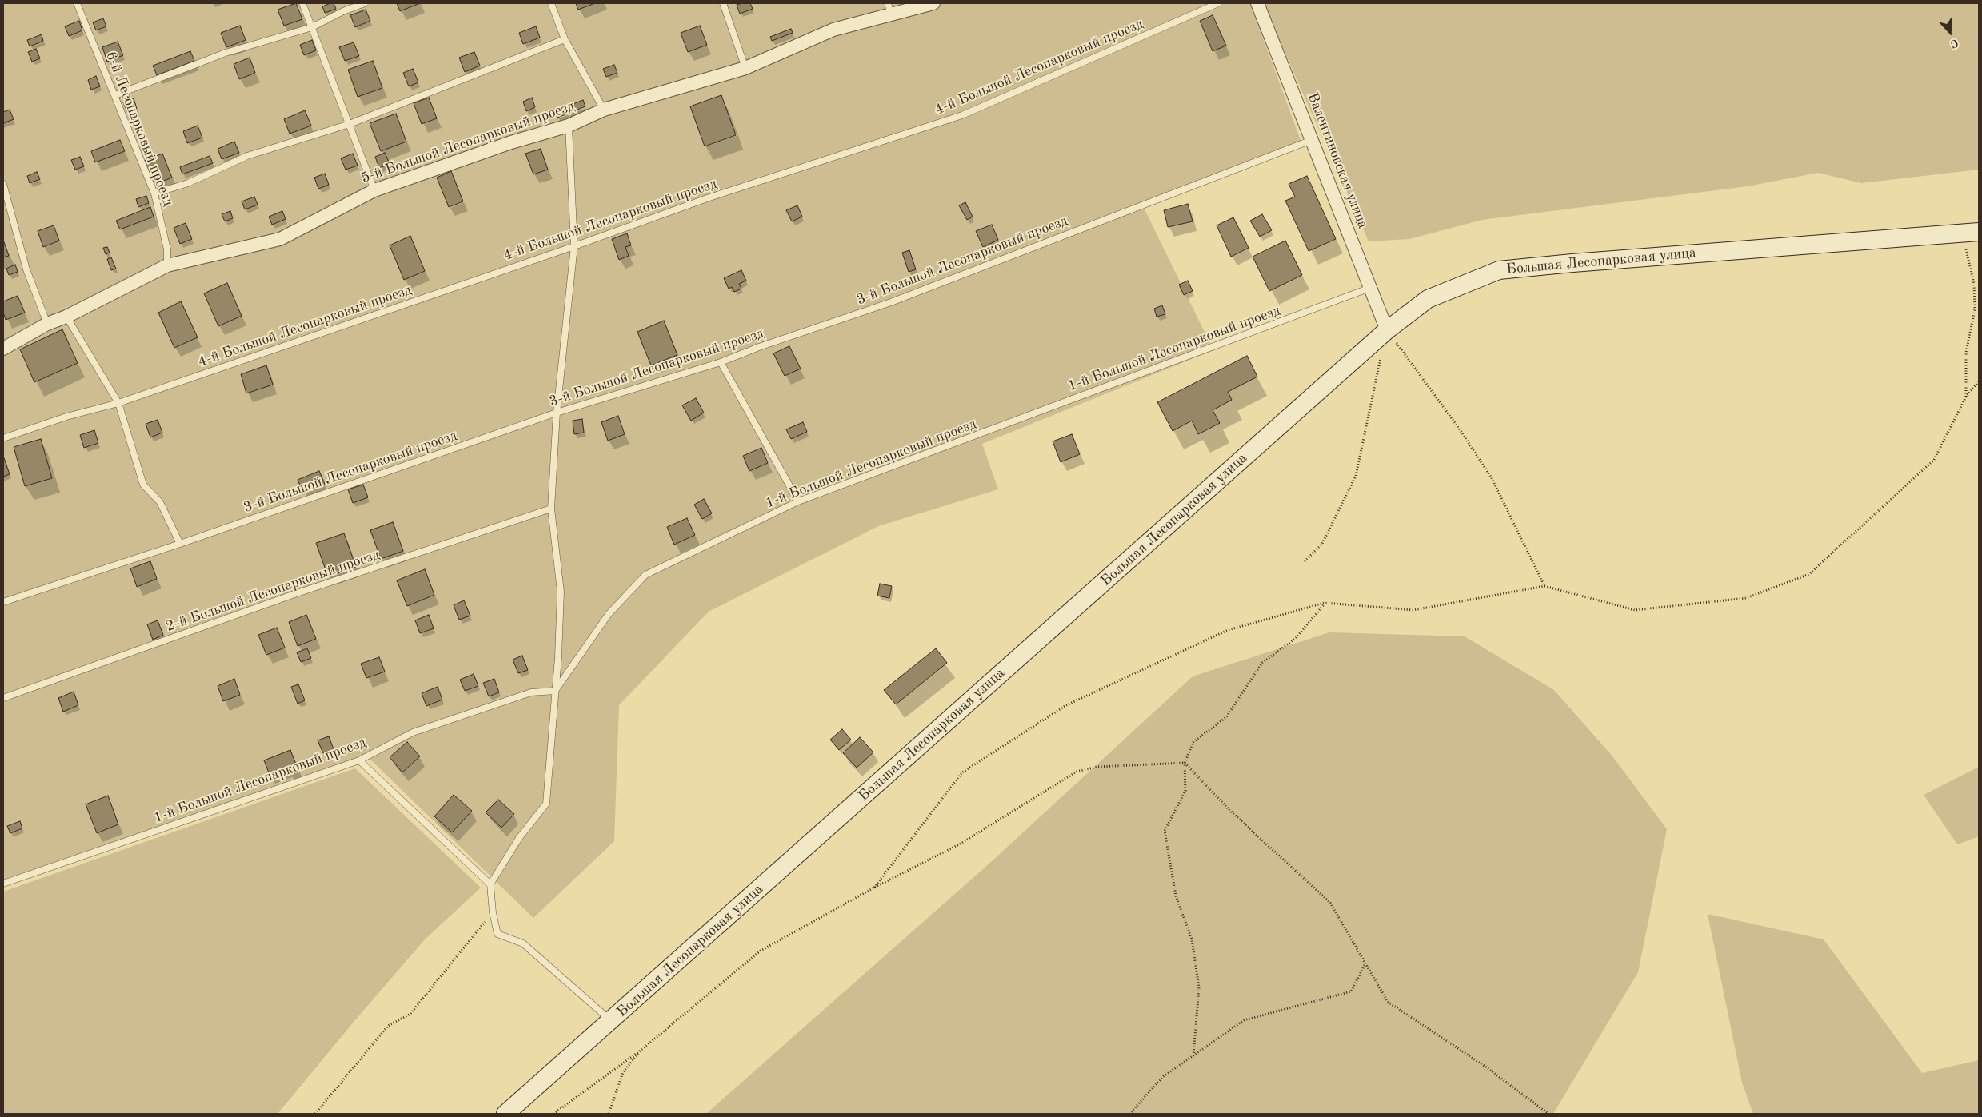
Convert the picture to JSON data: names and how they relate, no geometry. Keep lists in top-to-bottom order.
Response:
{
  "streets": {
    "main road": ["Большая Лесопарковая улица"],
    "street": ["5-й Большой Лесопарковый проезд", "Валентиновская улица"],
    "lane": [
      "4-й Большой Лесопарковый проезд",
      "6-й Лесопарковый проезд",
      "3-й Большой Лесопарковый проезд",
      "1-й Большой Лесопарковый проезд",
      "2-й Большой Лесопарковый проезд"
    ]
  },
  "crossings": [
    ["6-й Лесопарковый проезд", "5-й Большой Лесопарковый проезд"],
    ["Валентиновская улица", "3-й Большой Лесопарковый проезд"],
    ["Валентиновская улица", "Большая Лесопарковая улица"],
    ["Валентиновская улица", "1-й Большой Лесопарковый проезд"]
  ],
  "north": "bottom"
}
